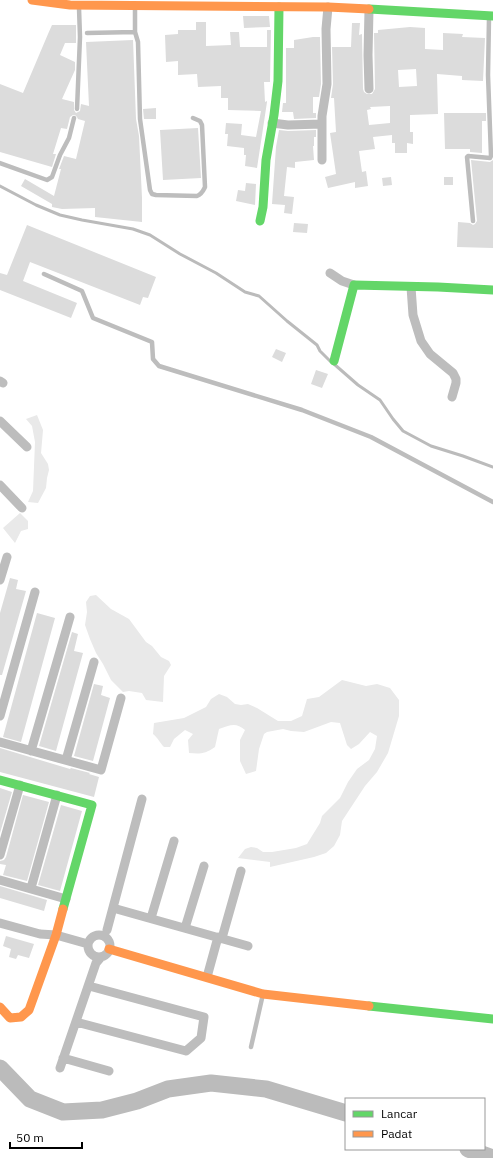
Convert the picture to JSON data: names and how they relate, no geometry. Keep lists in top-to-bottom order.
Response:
{
  "legend": ["Lancar", "Padat"],
  "scale_bar": "50 m"
}
